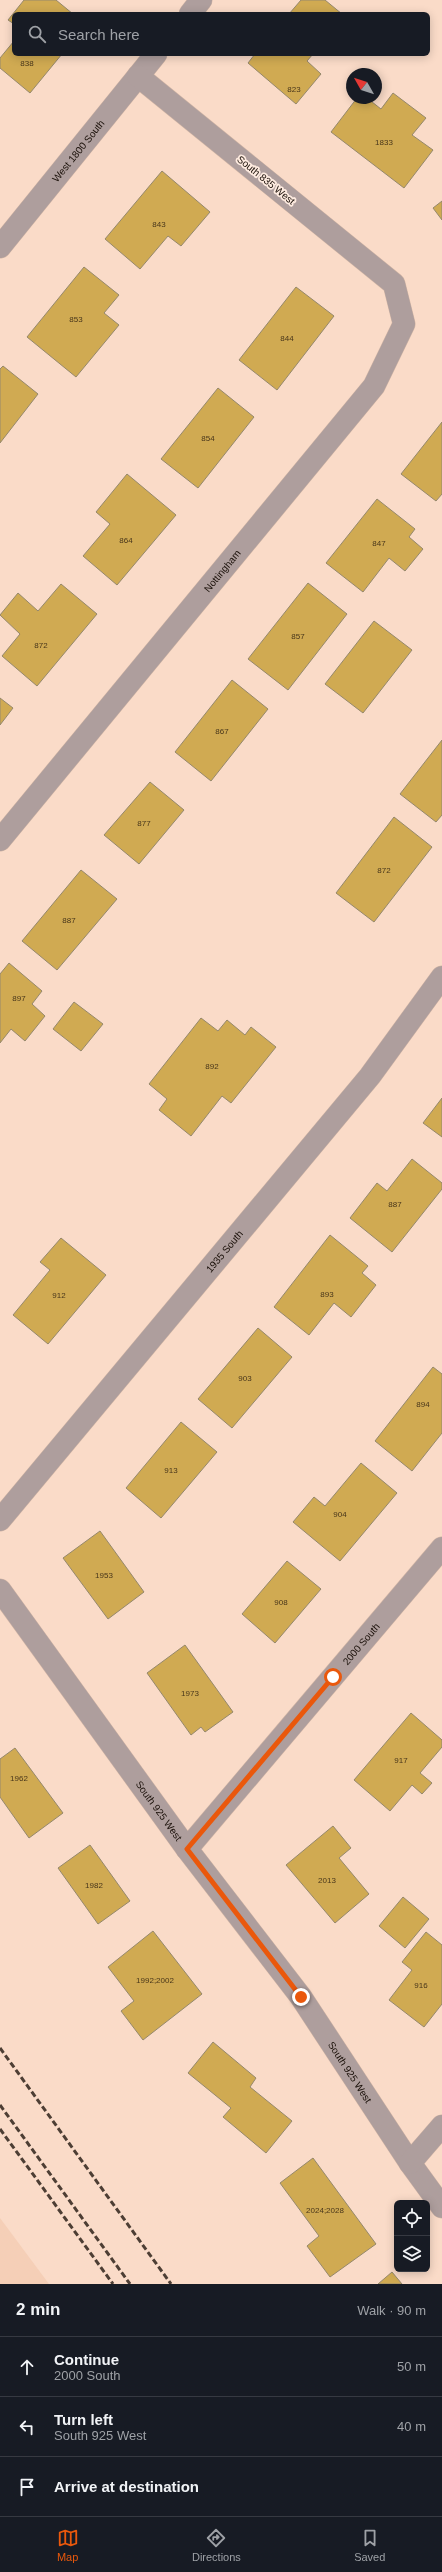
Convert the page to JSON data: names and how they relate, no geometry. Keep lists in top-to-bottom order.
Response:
{
  "streets": {
    "street": [
      "West 1800 South",
      "South 835 West",
      "Nottingham",
      "1935 South",
      "2000 South",
      "South 925 West"
    ]
  },
  "crossings": [
    ["West 1800 South", "South 835 West"],
    ["South 835 West", "Nottingham"],
    ["2000 South", "South 925 West"]
  ],
  "house_numbers": [
    "838",
    "823",
    "1833",
    "843",
    "853",
    "844",
    "854",
    "864",
    "847",
    "857",
    "872",
    "867",
    "877",
    "872",
    "887",
    "897",
    "892",
    "887",
    "893",
    "912",
    "903",
    "894",
    "913",
    "904",
    "1953",
    "908",
    "1973",
    "917",
    "1962",
    "2013",
    "1982",
    "1992;2002",
    "916",
    "2024;2028"
  ],
  "north": "top left",
  "page": {
    "search": "Search here",
    "heading": ["2 min", "Walk · 90 m"],
    "list": [
      ["Continue", "2000 South", "50 m"],
      ["Turn left", "South 925 West", "40 m"],
      "Arrive at destination"
    ],
    "nav": ["Map", "Directions", "Saved"]
  }
}
